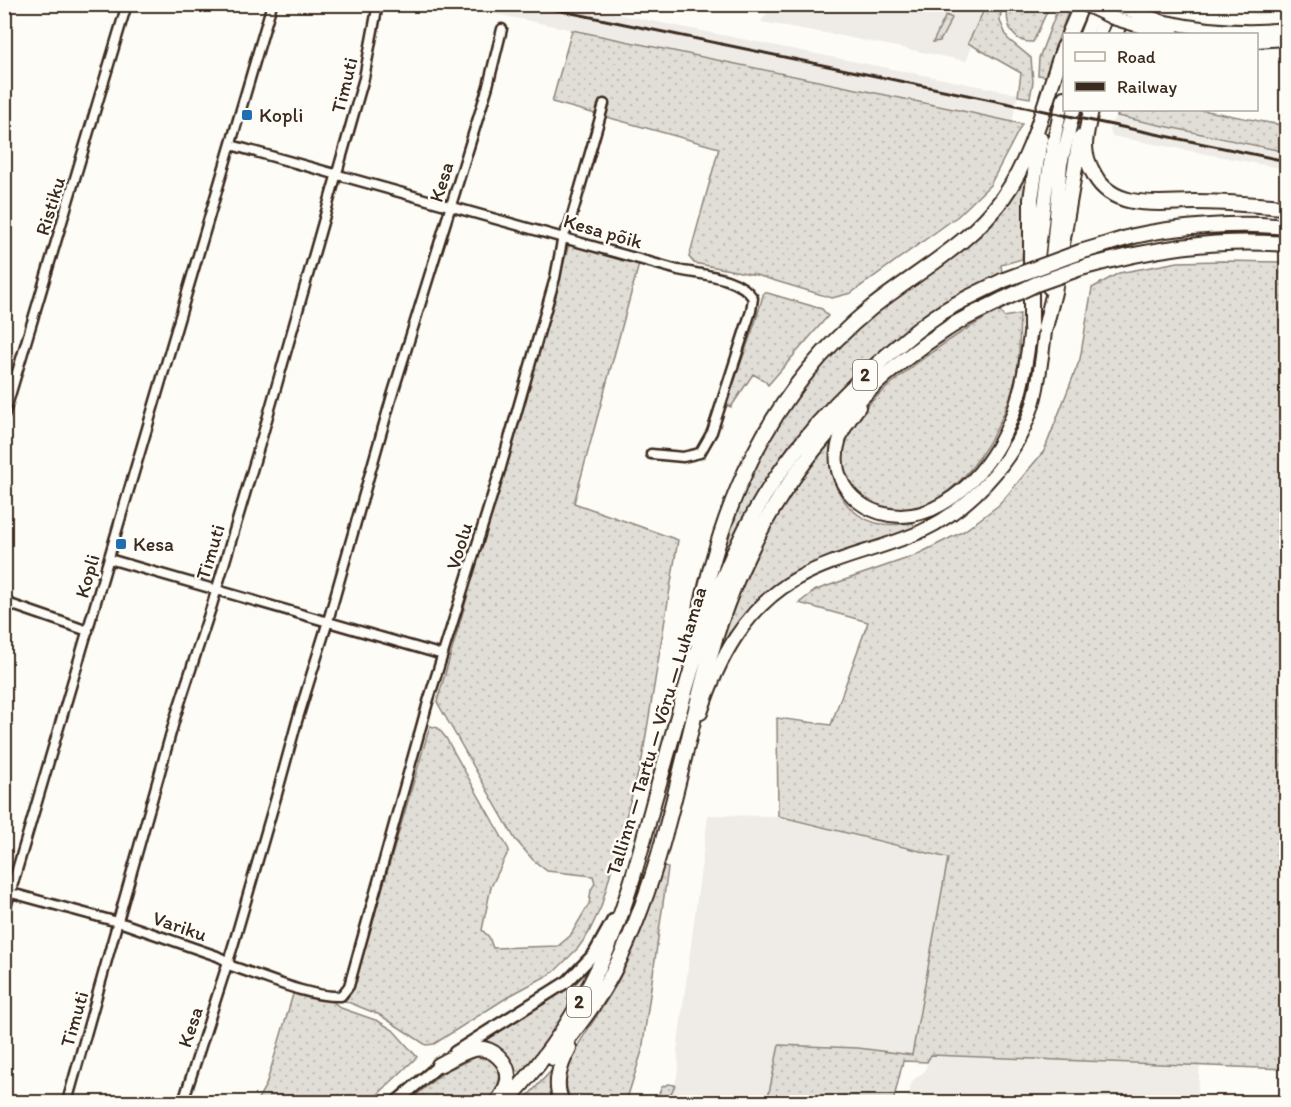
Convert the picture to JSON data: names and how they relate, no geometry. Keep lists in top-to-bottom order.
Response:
{
  "streets": {
    "highway": ["2", "Tallinn — Tartu — Võru — Luhamaa"],
    "street": [
      "Timuti",
      "Kesa",
      "Ristiku",
      "Kesa põik",
      "Voolu",
      "Kopli",
      "Variku"
    ]
  },
  "crossings": [
    ["Timuti", "Kesa põik"],
    ["Timuti", "Variku"],
    ["Kesa", "Kesa põik"],
    ["Kesa", "Variku"],
    ["Kesa põik", "Voolu"],
    ["Kesa põik", "Kopli"],
    ["Voolu", "Variku"],
    ["Kopli", "Variku"]
  ],
  "places": {
    "transit": ["Kopli", "Kesa"]
  },
  "legend": ["Road", "Railway"]
}
